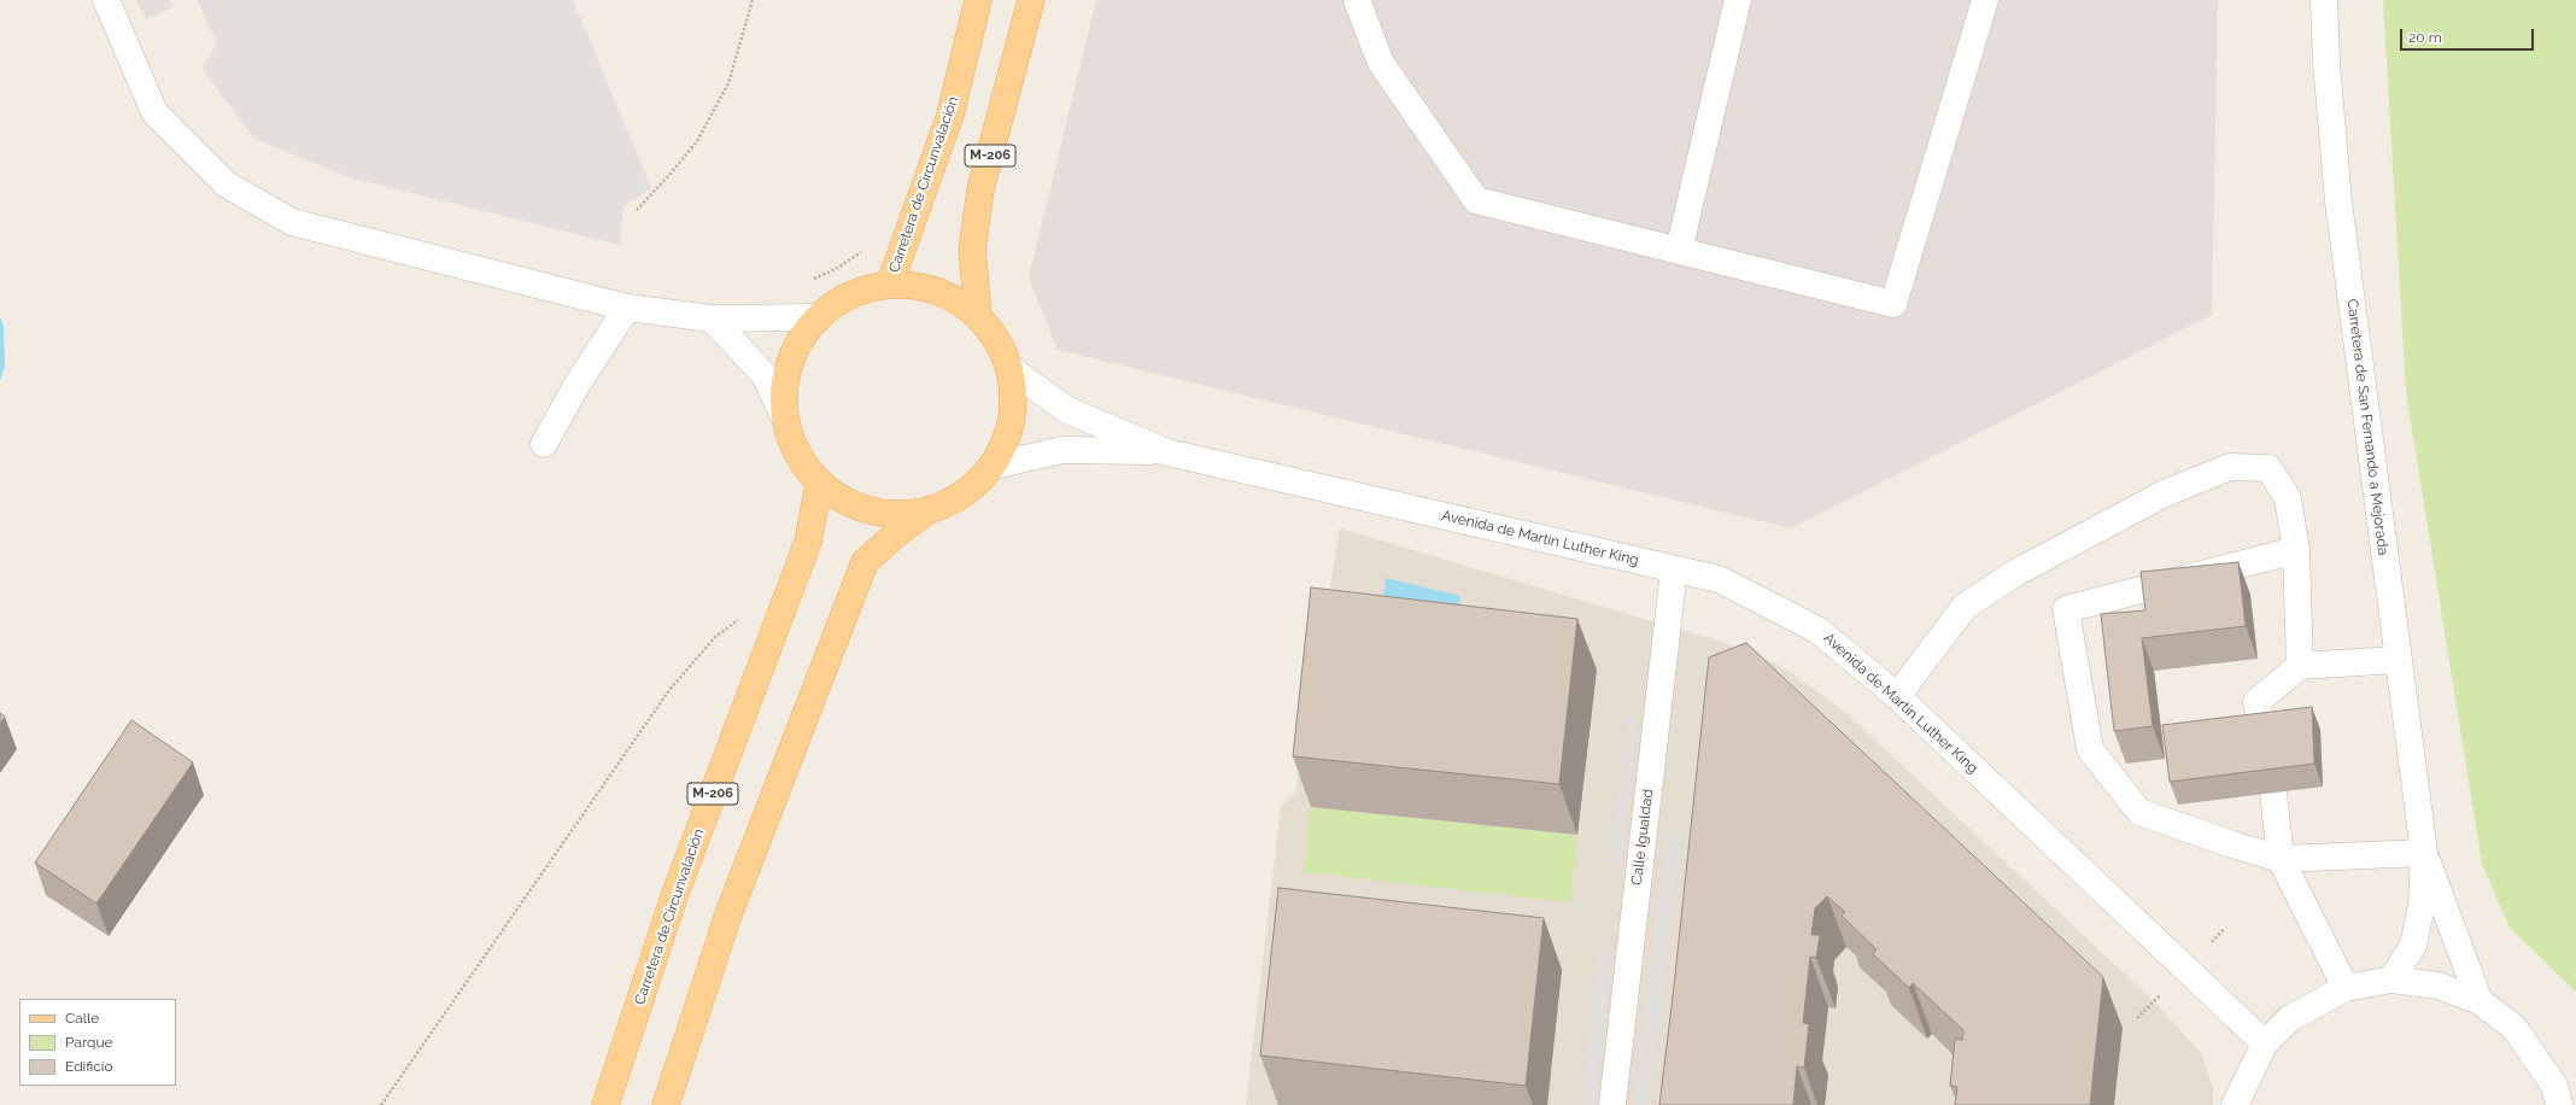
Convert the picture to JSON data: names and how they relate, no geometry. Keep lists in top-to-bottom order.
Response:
{
  "streets": {
    "main road": ["M-206", "Carretera de Circunvalación"],
    "street": ["Carretera de San Fernando a Mejorada", "Avenida de Martin Luther King", "Calle Igualdad"]
  },
  "crossings": [
    ["M-206", "Carretera de Circunvalación"],
    ["Avenida de Martin Luther King", "Calle Igualdad"]
  ],
  "legend": ["Calle", "Parque", "Edificio"],
  "scale_bar": "20 m"
}
